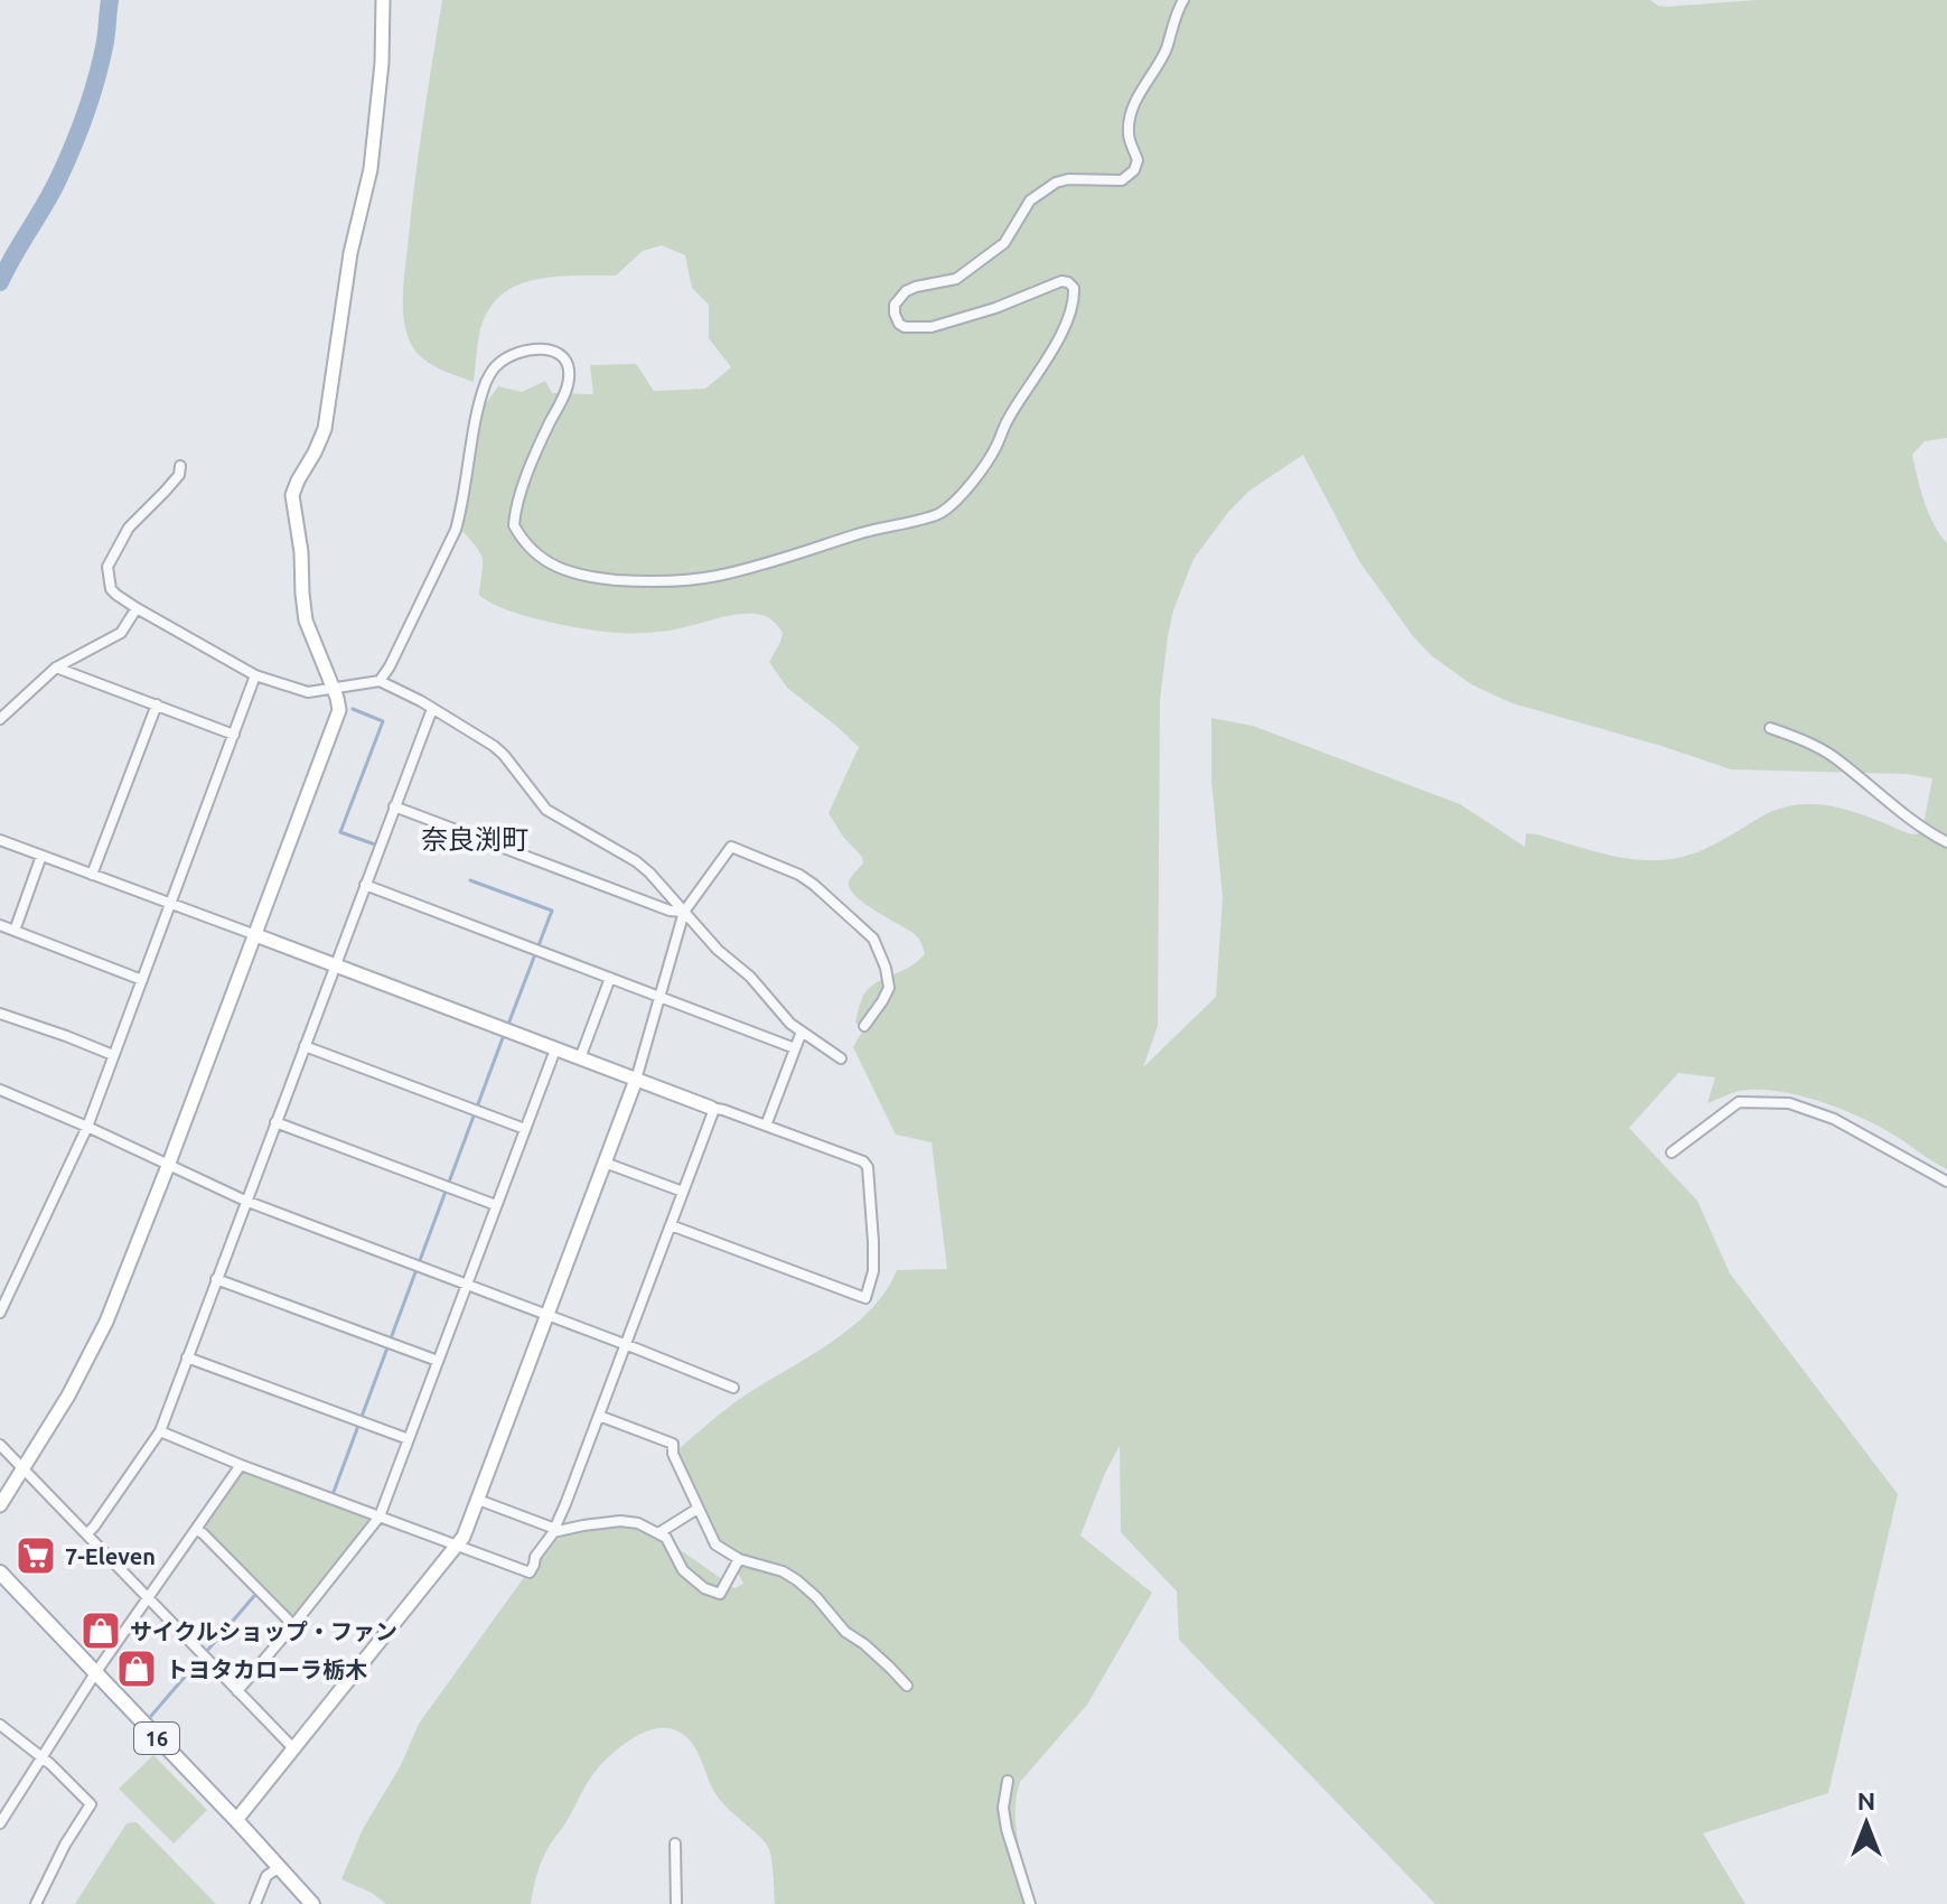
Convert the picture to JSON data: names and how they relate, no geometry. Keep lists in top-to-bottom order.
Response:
{
  "streets": {
    "main road": ["16"]
  },
  "districts": ["奈良渕町"],
  "places": {
    "supermarket": ["7-Eleven"],
    "shop": ["サイクルショップ・ファン", "トヨタカローラ栃木"]
  },
  "north": "top"
}
